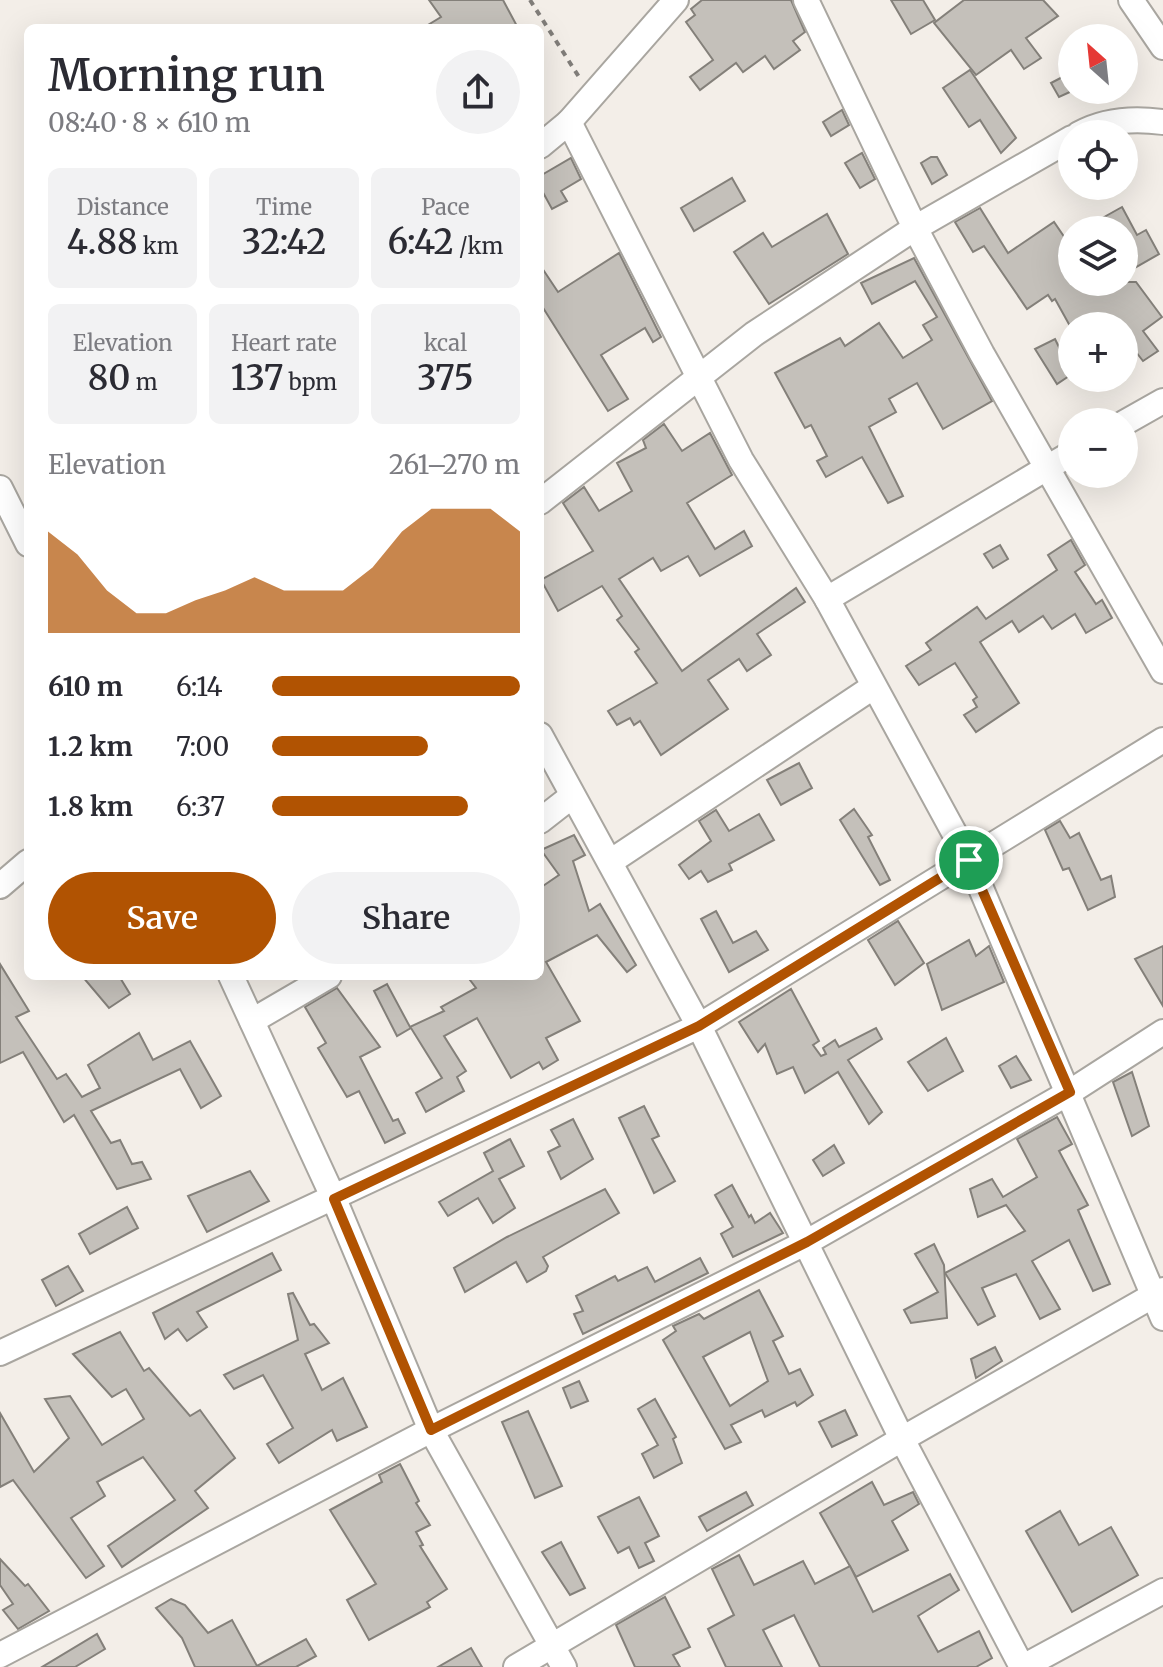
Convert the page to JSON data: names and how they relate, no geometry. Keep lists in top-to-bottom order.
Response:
{
  "north": "top left",
  "page": {
    "map_buttons": ["+", "−"],
    "heading": ["Morning run", "08:40 · 8 × 610 m"],
    "stats": [
      ["Distance", "4.88 km"],
      ["Time", "32:42"],
      ["Pace", "6:42 /km"],
      ["Elevation", "80 m"],
      ["Heart rate", "137 bpm"],
      ["kcal", "375"]
    ],
    "chart": ["Elevation", "261–270 m"],
    "list": [
      {
        "name": "610 m",
        "note": "6:14"
      },
      {
        "name": "1.2 km",
        "note": "7:00"
      },
      {
        "name": "1.8 km",
        "note": "6:37"
      }
    ],
    "buttons": ["Save", "Share"]
  }
}
